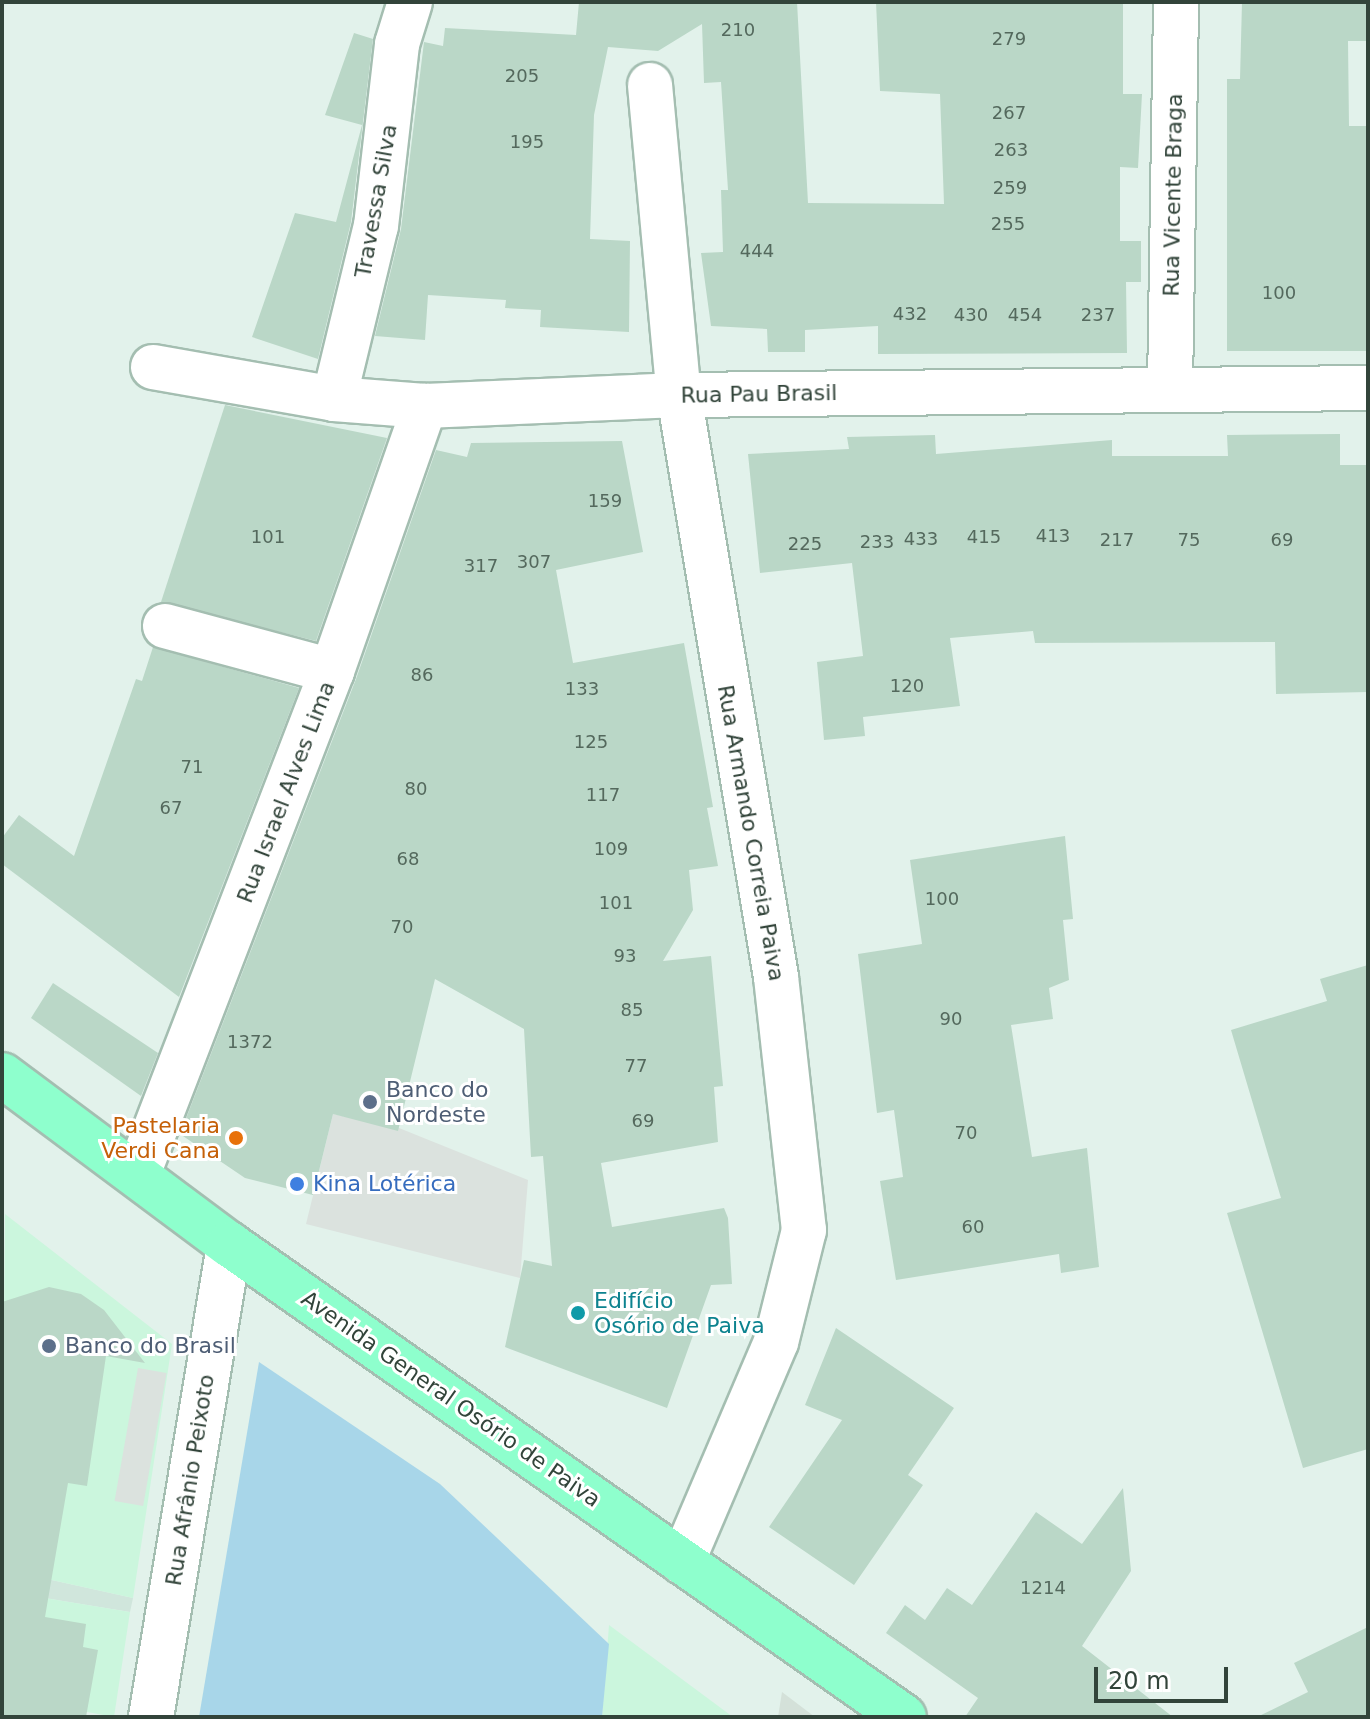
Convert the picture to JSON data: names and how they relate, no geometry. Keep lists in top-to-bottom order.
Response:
{
  "streets": {
    "main road": ["Avenida General Osório de Paiva"],
    "street": [
      "Rua Vicente Braga",
      "Travessa Silva",
      "Rua Pau Brasil",
      "Rua Israel Alves Lima",
      "Rua Armando Correia Paiva",
      "Rua Afrânio Peixoto"
    ]
  },
  "crossings": [
    ["Rua Vicente Braga", "Rua Pau Brasil"],
    ["Travessa Silva", "Rua Pau Brasil"],
    ["Rua Pau Brasil", "Rua Israel Alves Lima"],
    ["Rua Pau Brasil", "Rua Armando Correia Paiva"],
    ["Rua Israel Alves Lima", "Avenida General Osório de Paiva"],
    ["Rua Armando Correia Paiva", "Avenida General Osório de Paiva"],
    ["Avenida General Osório de Paiva", "Rua Afrânio Peixoto"]
  ],
  "places": [
    "Banco do Nordeste",
    "Pastelaria Verdi Cana",
    "Kina Lotérica",
    "Edifício Osório de Paiva",
    "Banco do Brasil"
  ],
  "house_numbers": [
    "210",
    "279",
    "205",
    "267",
    "195",
    "263",
    "259",
    "255",
    "444",
    "100",
    "432",
    "430",
    "454",
    "237",
    "159",
    "413",
    "101",
    "415",
    "433",
    "217",
    "75",
    "69",
    "233",
    "225",
    "307",
    "317",
    "86",
    "120",
    "133",
    "125",
    "71",
    "80",
    "117",
    "67",
    "109",
    "68",
    "100",
    "101",
    "70",
    "93",
    "85",
    "90",
    "1372",
    "77",
    "69",
    "70",
    "60",
    "1214"
  ],
  "scale_bar": "20 m"
}
